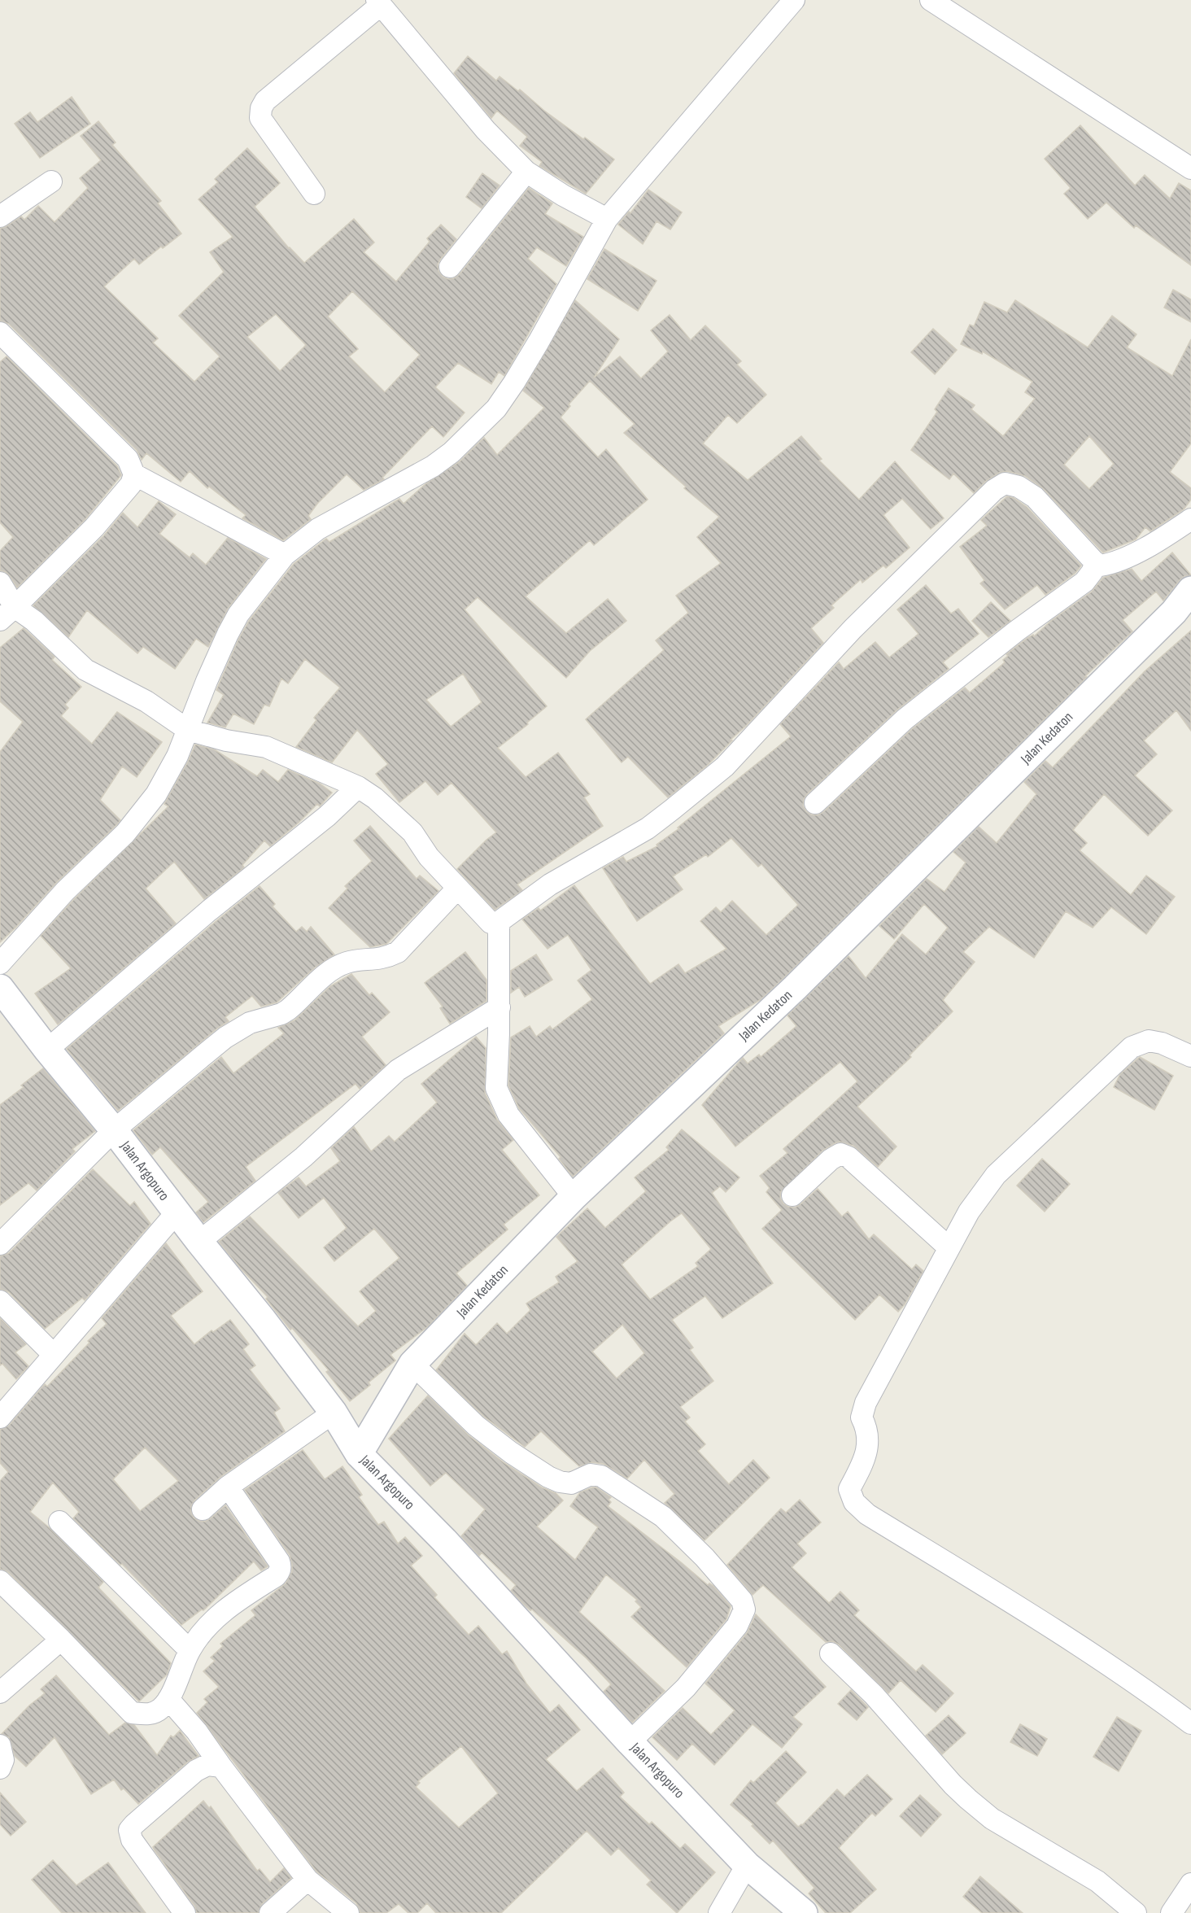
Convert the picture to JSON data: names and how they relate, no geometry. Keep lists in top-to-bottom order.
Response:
{
  "streets": {
    "street": ["Jalan Kedaton", "Jalan Argopuro"]
  },
  "crossings": [
    ["Jalan Kedaton", "Jalan Argopuro"]
  ]
}
